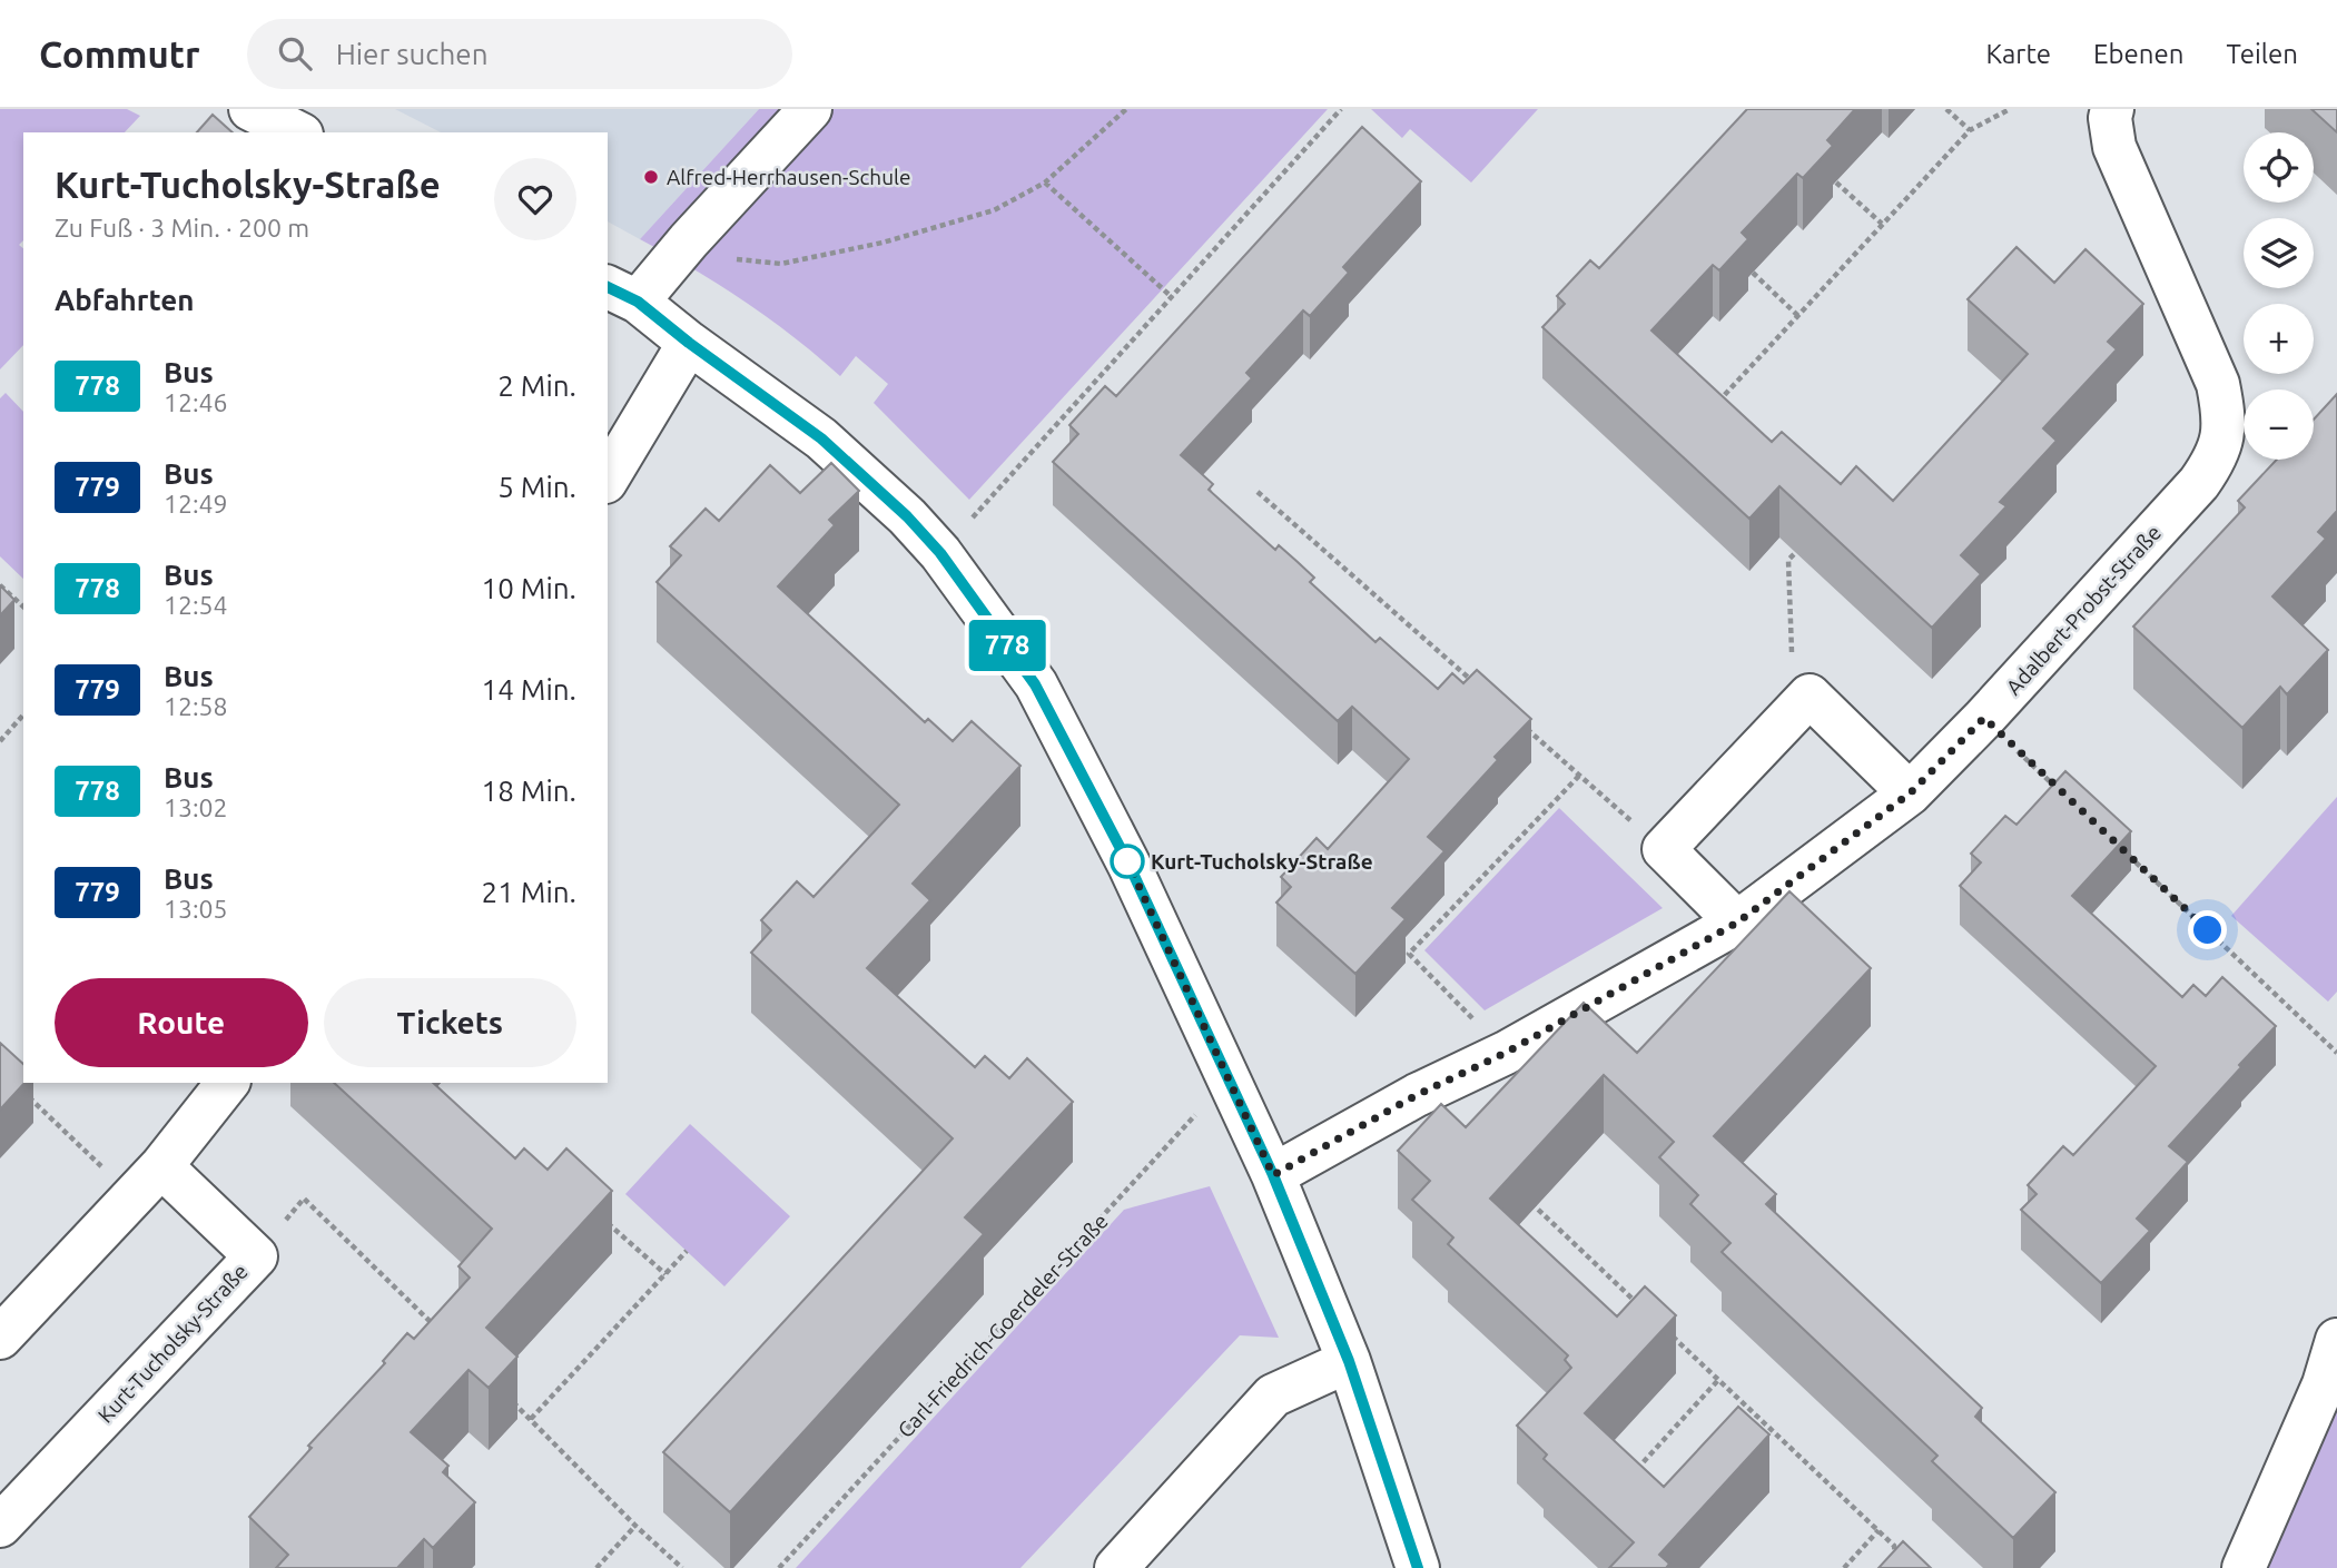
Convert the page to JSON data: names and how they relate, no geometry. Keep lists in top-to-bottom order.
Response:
{
  "streets": {
    "street": ["Adalbert-Probst-Straße", "Kurt-Tucholsky-Straße"],
    "path": ["Carl-Friedrich-Goerdeler-Straße"]
  },
  "places": ["Alfred-Herrhausen-Schule", "Kurt-Tucholsky-Straße"],
  "lines": ["bus line 778"],
  "page": {
    "header": "Commutr",
    "search": "Hier suchen",
    "nav": ["Karte", "Ebenen", "Teilen"],
    "on_map": "778",
    "map_buttons": ["+", "−"],
    "heading": [
      ["Kurt-Tucholsky-Straße", "Zu Fuß · 3 Min. · 200 m"],
      "Abfahrten"
    ],
    "list": [
      {
        "mark": "778",
        "name": "Bus",
        "note": "12:46",
        "value": "2 Min."
      },
      {
        "mark": "779",
        "name": "Bus",
        "note": "12:49",
        "value": "5 Min."
      },
      {
        "mark": "778",
        "name": "Bus",
        "note": "12:54",
        "value": "10 Min."
      },
      {
        "mark": "779",
        "name": "Bus",
        "note": "12:58",
        "value": "14 Min."
      },
      {
        "mark": "778",
        "name": "Bus",
        "note": "13:02",
        "value": "18 Min."
      },
      {
        "mark": "779",
        "name": "Bus",
        "note": "13:05",
        "value": "21 Min."
      }
    ],
    "buttons": ["Route", "Tickets"]
  }
}
